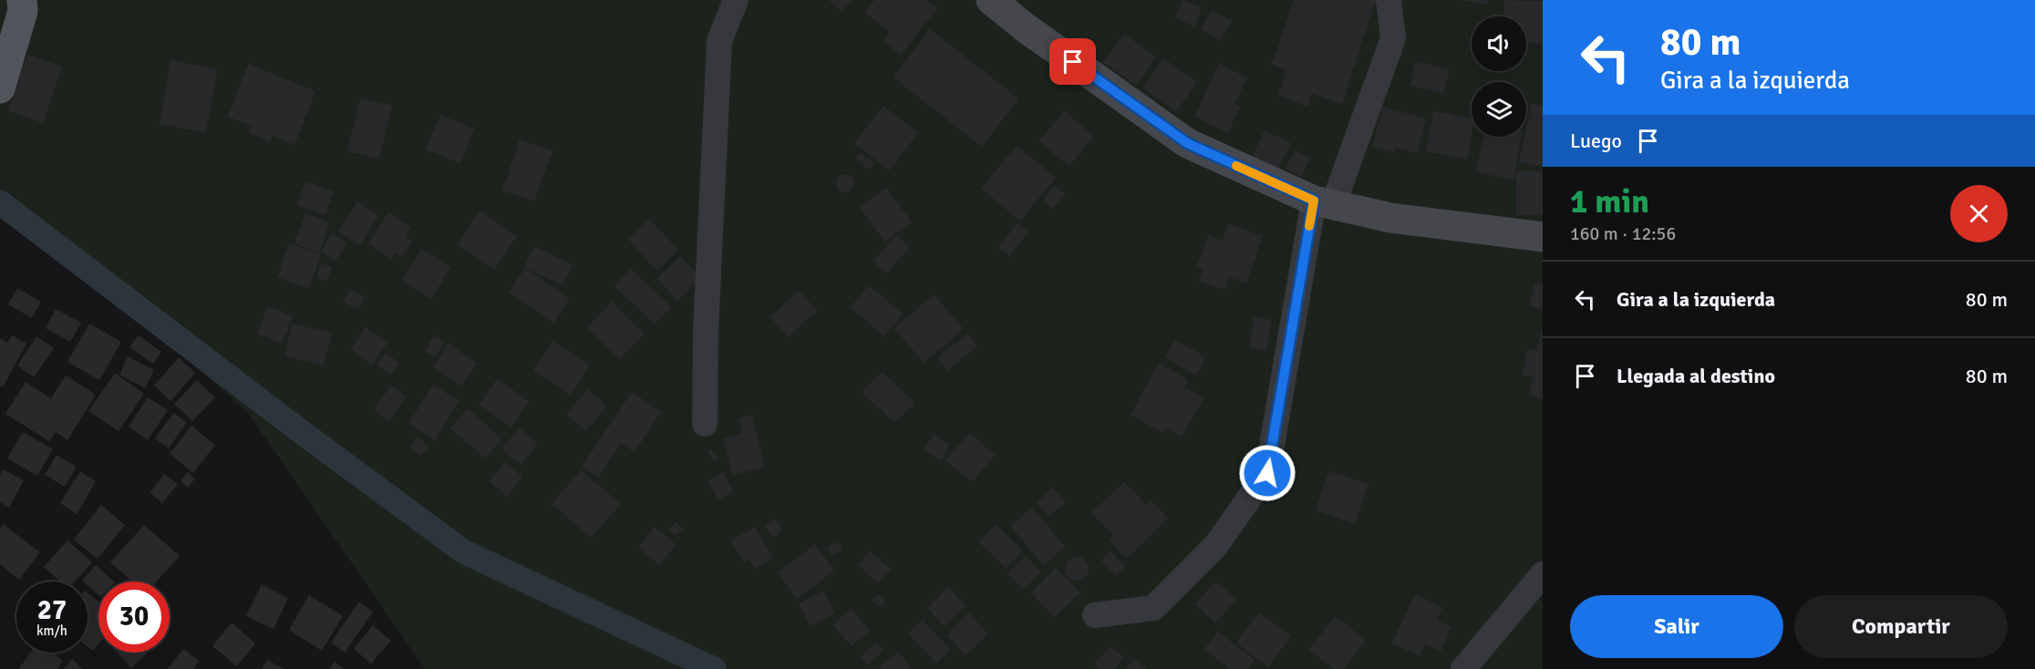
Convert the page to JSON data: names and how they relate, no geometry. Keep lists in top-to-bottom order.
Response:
{
  "page": {
    "turn": ["80 m", "Gira a la izquierda"],
    "then": "Luego",
    "heading": ["1 min", "160 m · 12:56"],
    "list": [
      {
        "name": "Gira a la izquierda",
        "value": "80 m"
      },
      {
        "name": "Llegada al destino",
        "value": "80 m"
      }
    ],
    "speed": "27 km/h",
    "limit": "30",
    "buttons": ["Salir", "Compartir"]
  }
}
